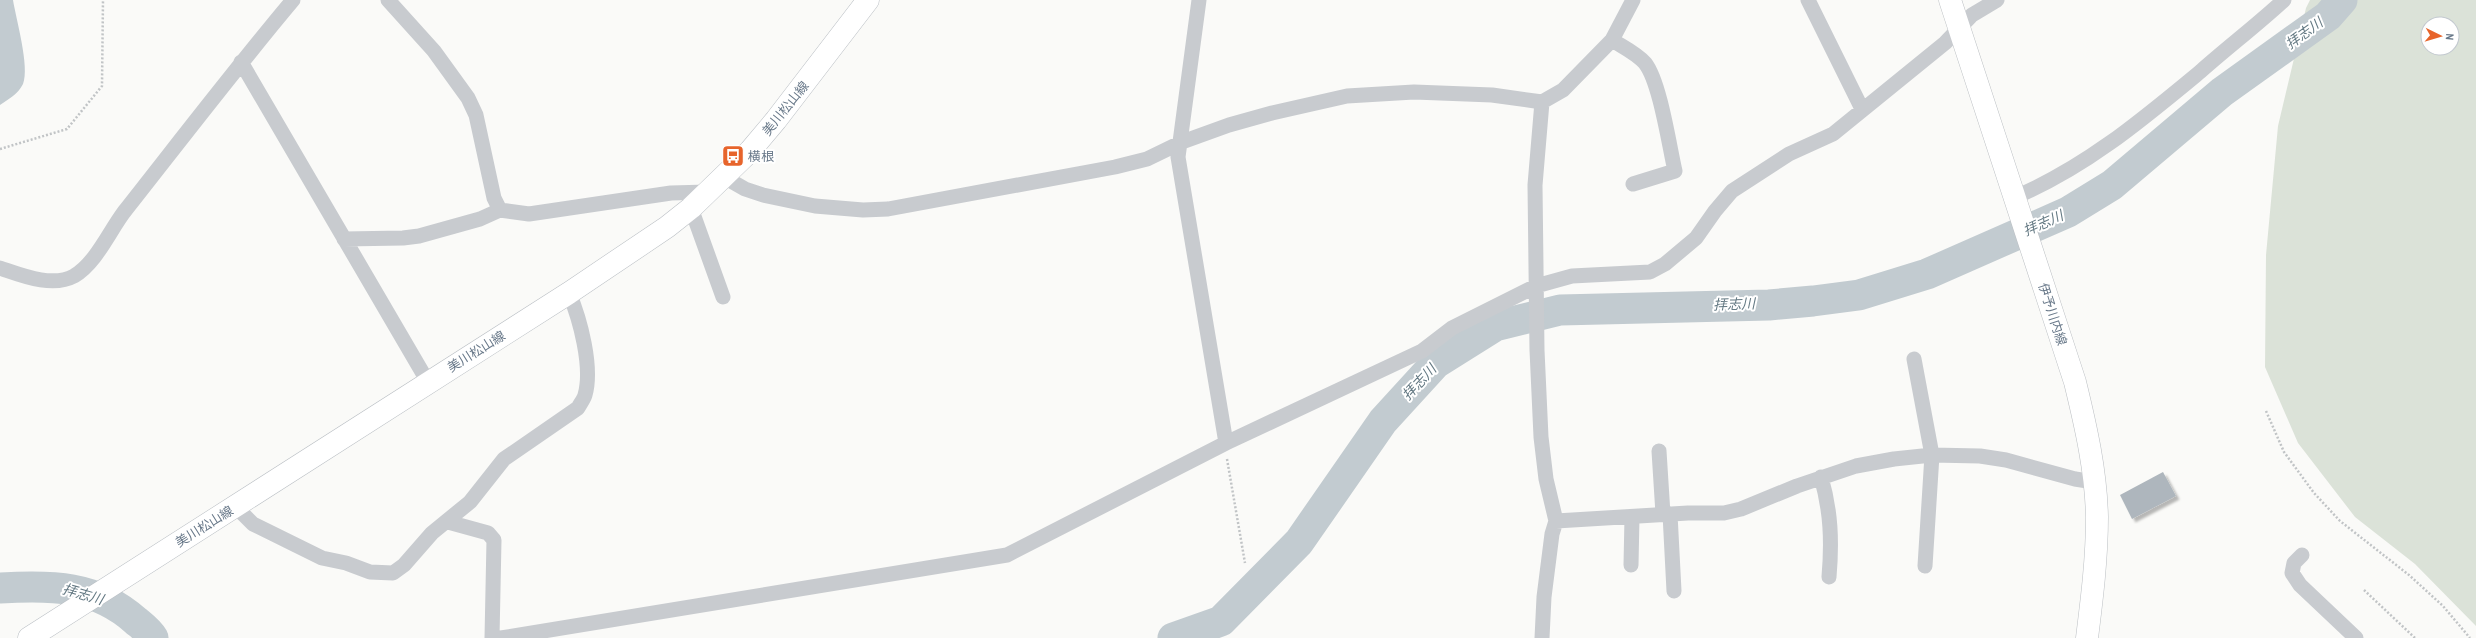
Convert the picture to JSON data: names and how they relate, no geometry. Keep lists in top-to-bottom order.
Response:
{
  "streets": {
    "main road": ["美川松山線", "伊予川内線"]
  },
  "water": ["拝志川"],
  "places": {
    "bus stop": ["横根"]
  },
  "north": "right"
}
